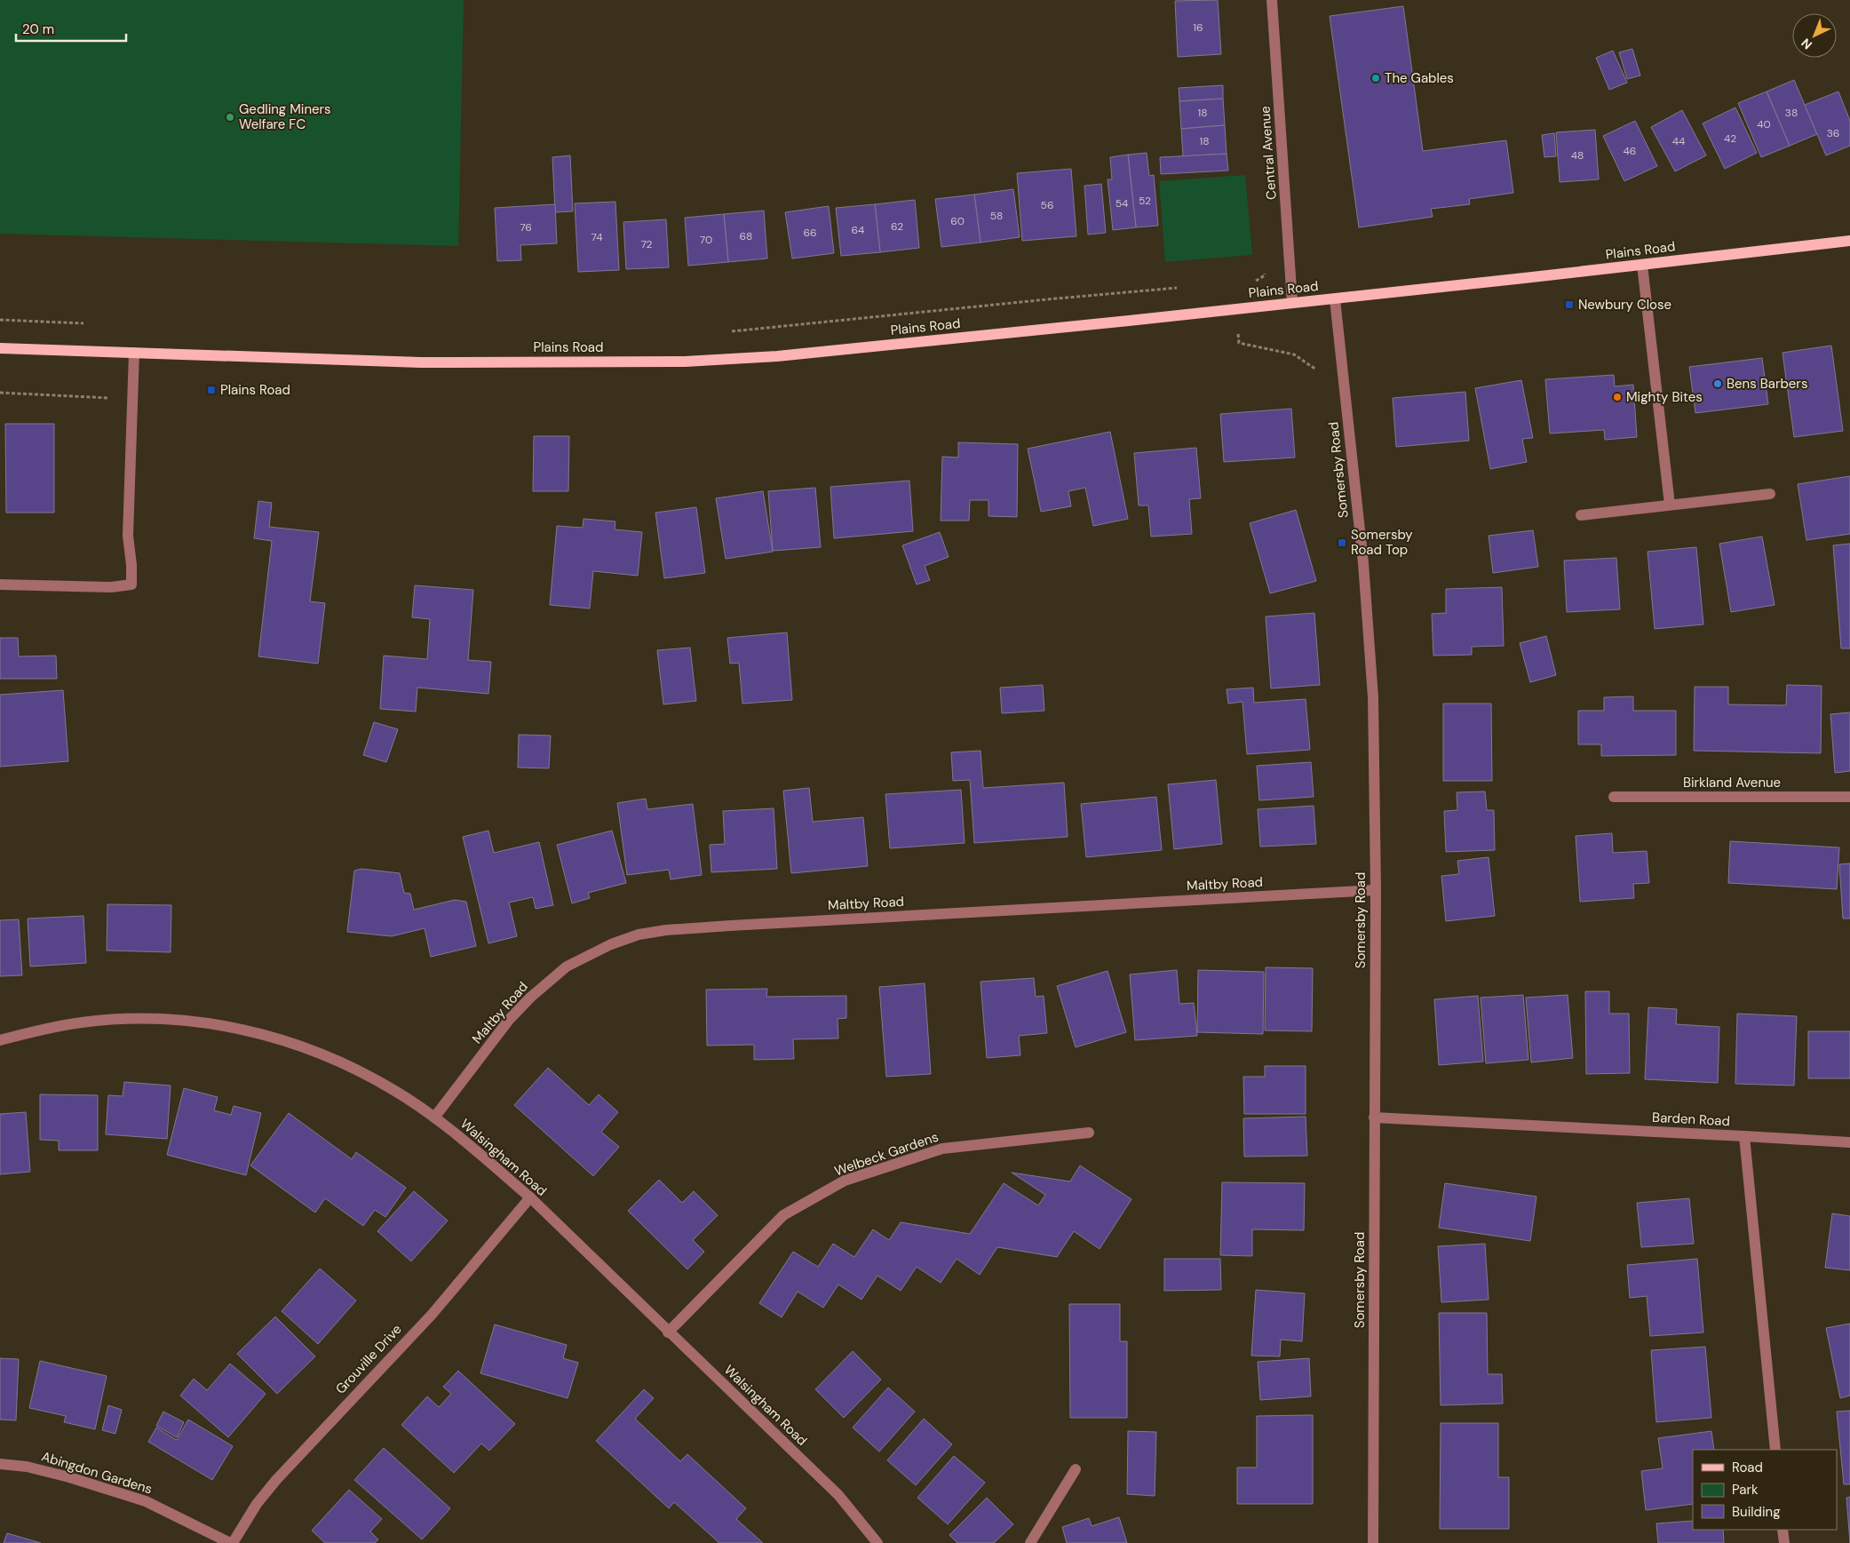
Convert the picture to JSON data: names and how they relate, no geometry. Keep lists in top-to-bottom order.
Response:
{
  "streets": {
    "main road": ["Plains Road"],
    "street": [
      "Central Avenue",
      "Somersby Road",
      "Birkland Avenue",
      "Maltby Road",
      "Barden Road",
      "Welbeck Gardens",
      "Walsingham Road",
      "Grouville Drive",
      "Abingdon Gardens"
    ]
  },
  "crossings": [
    ["Central Avenue", "Plains Road"],
    ["Plains Road", "Somersby Road"],
    ["Somersby Road", "Maltby Road"],
    ["Somersby Road", "Barden Road"],
    ["Maltby Road", "Walsingham Road"],
    ["Welbeck Gardens", "Walsingham Road"],
    ["Walsingham Road", "Grouville Drive"],
    ["Grouville Drive", "Abingdon Gardens"]
  ],
  "places": {
    "other": [
      "The Gables",
      "Gedling Miners Welfare FC",
      "Bens Barbers",
      "Mighty Bites"
    ],
    "transit": ["Newbury Close", "Plains Road", "Somersby Road Top"]
  },
  "house_numbers": [
    "16",
    "18",
    "38",
    "40",
    "36",
    "42",
    "18",
    "44",
    "46",
    "48",
    "52",
    "54",
    "56",
    "58",
    "60",
    "62",
    "76",
    "64",
    "66",
    "68",
    "74",
    "70",
    "72"
  ],
  "legend": ["Road", "Park", "Building"],
  "scale_bar": "20 m",
  "north": "bottom left"
}
